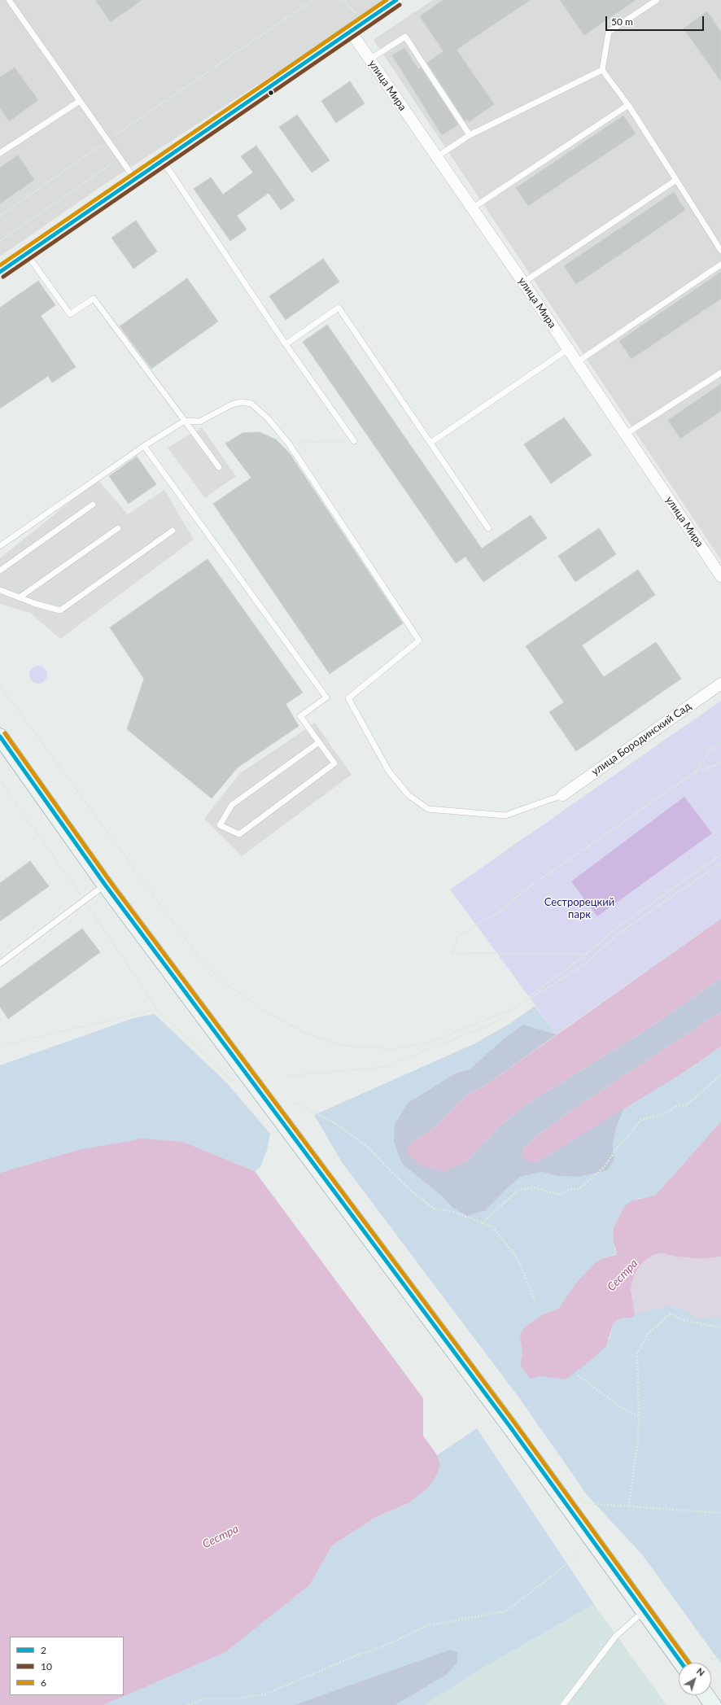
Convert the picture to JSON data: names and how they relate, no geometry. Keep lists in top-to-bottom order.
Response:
{
  "streets": {
    "street": ["улица Мира", "улица Бородинский Сад"]
  },
  "water": ["Сестра"],
  "parks": ["Сестрорецкий парк"],
  "lines": ["transit line 2", "transit line 6", "transit line 10"],
  "legend": ["2", "10", "6"],
  "scale_bar": "50 m",
  "north": "top right"
}
